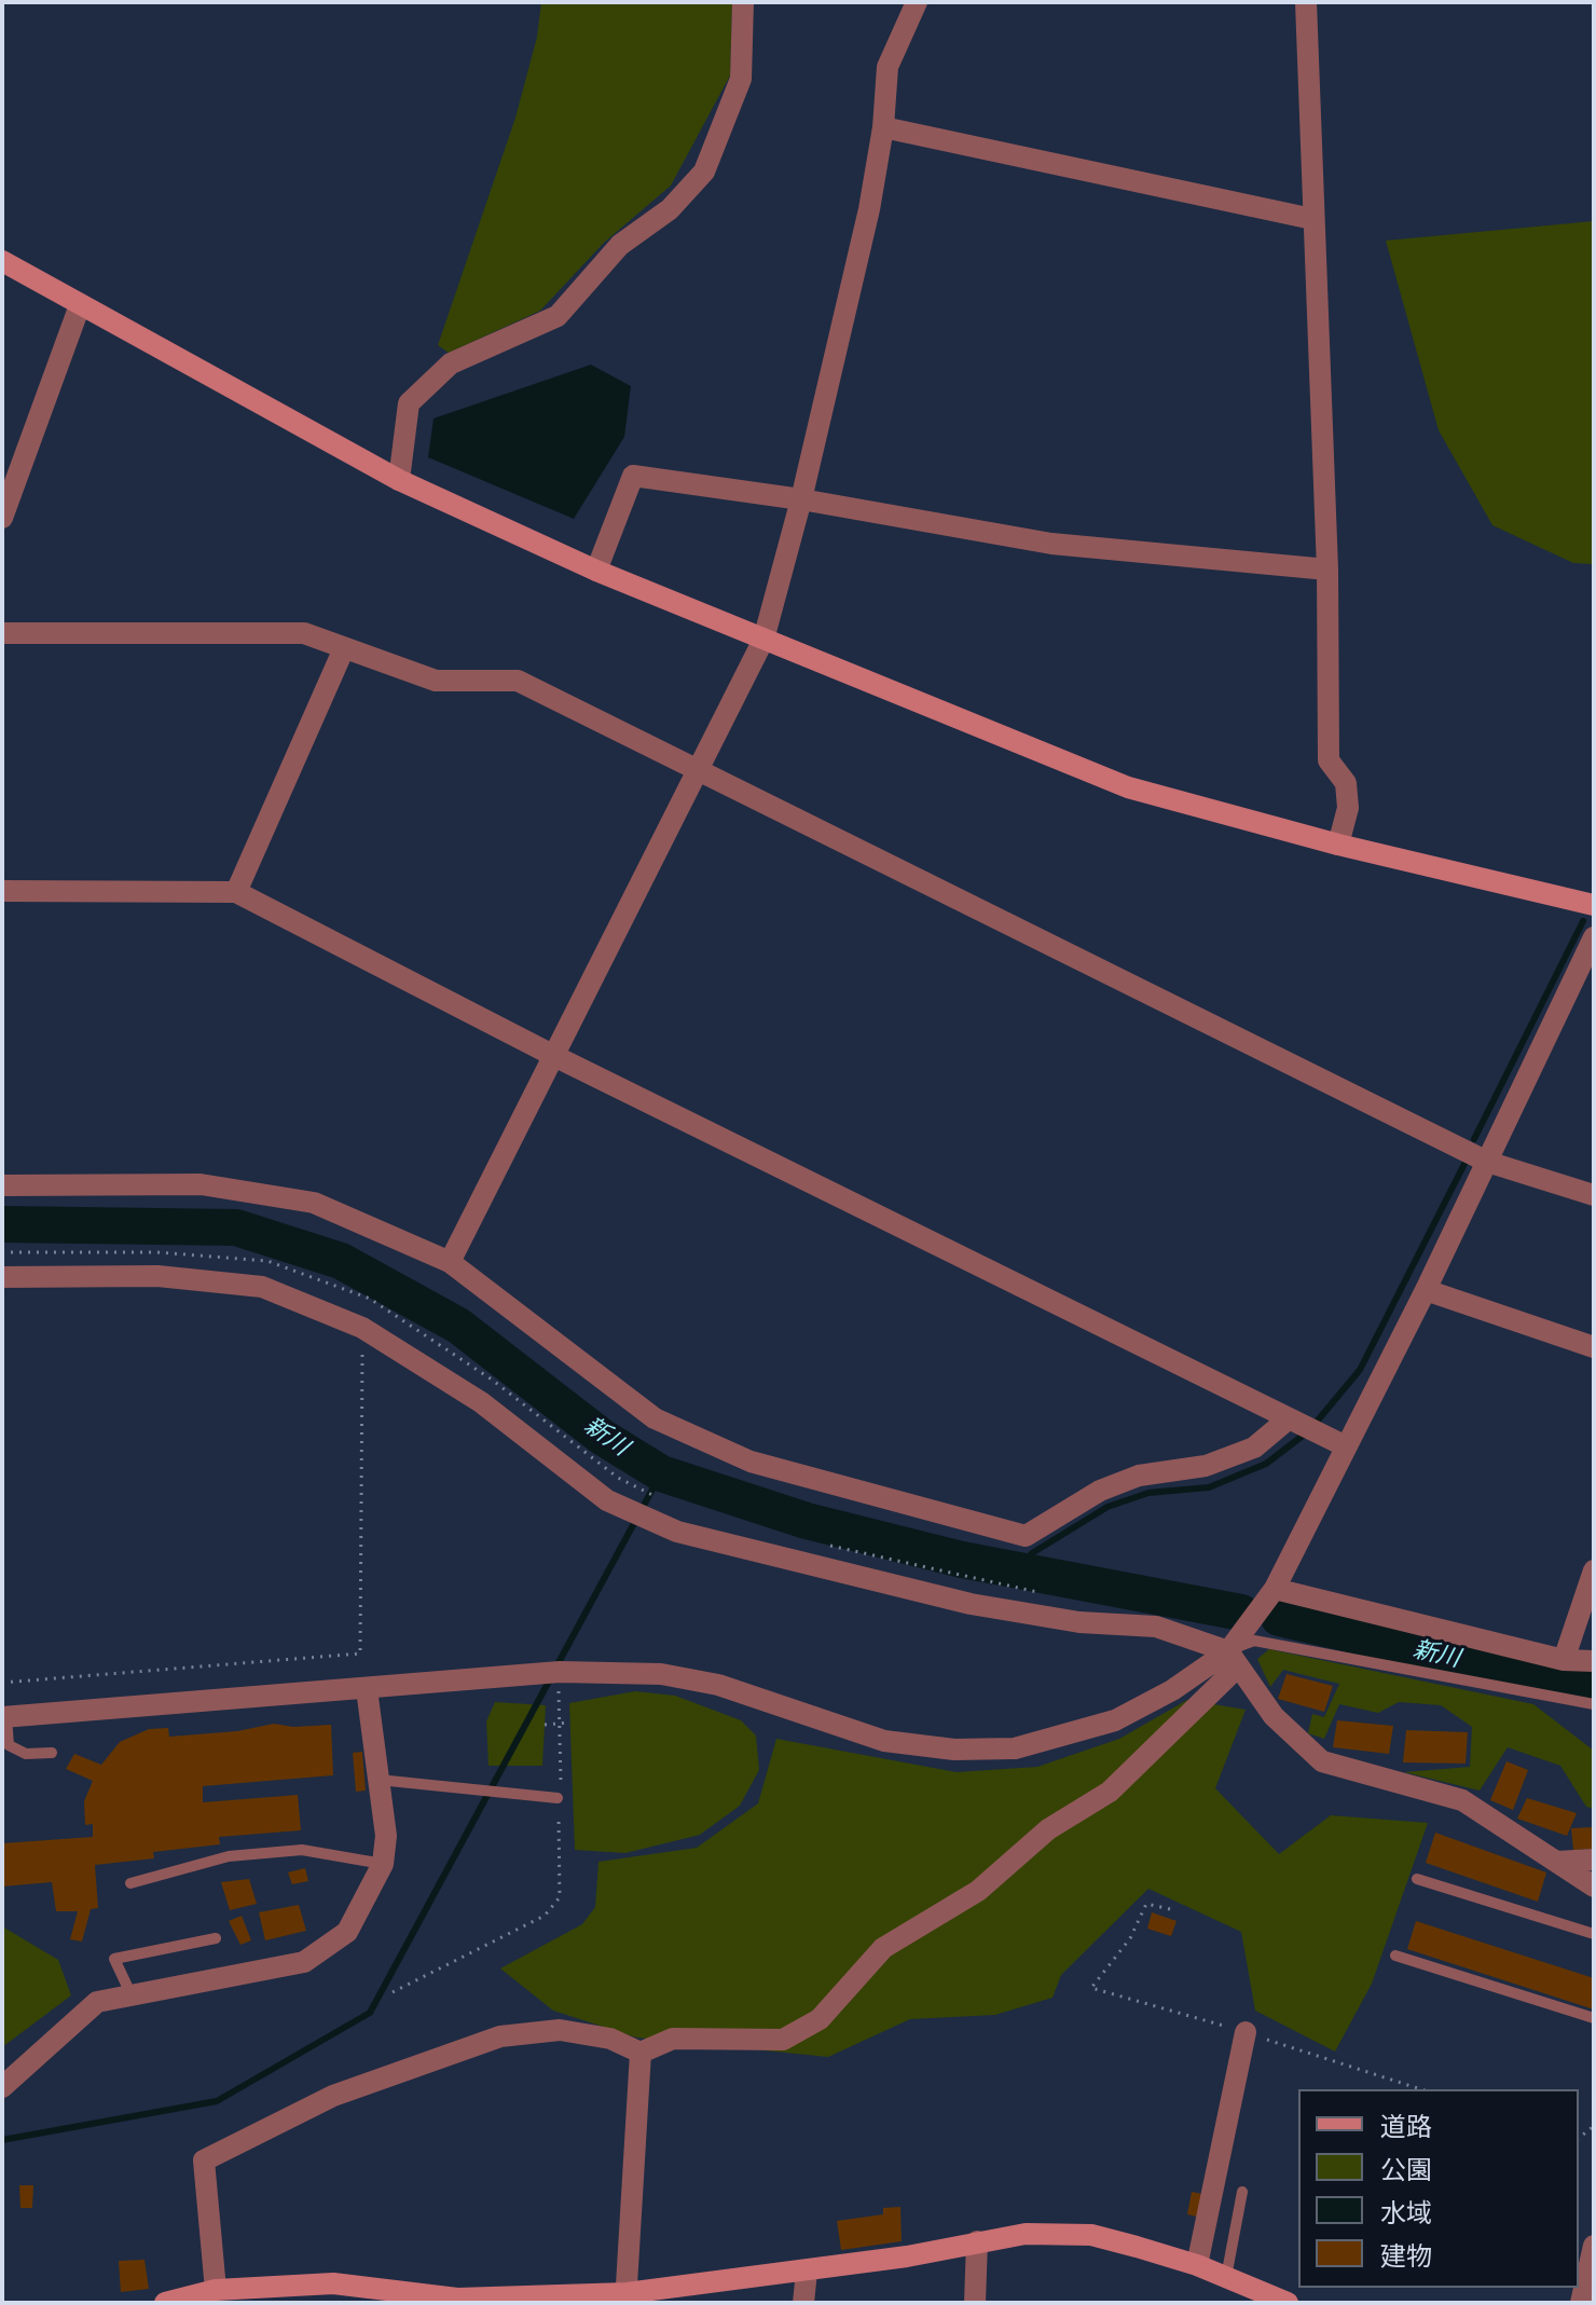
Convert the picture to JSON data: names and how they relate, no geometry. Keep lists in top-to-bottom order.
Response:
{
  "water": ["新川"],
  "legend": [
    "道路",
    "公園",
    "水域",
    "建物"
  ]
}
